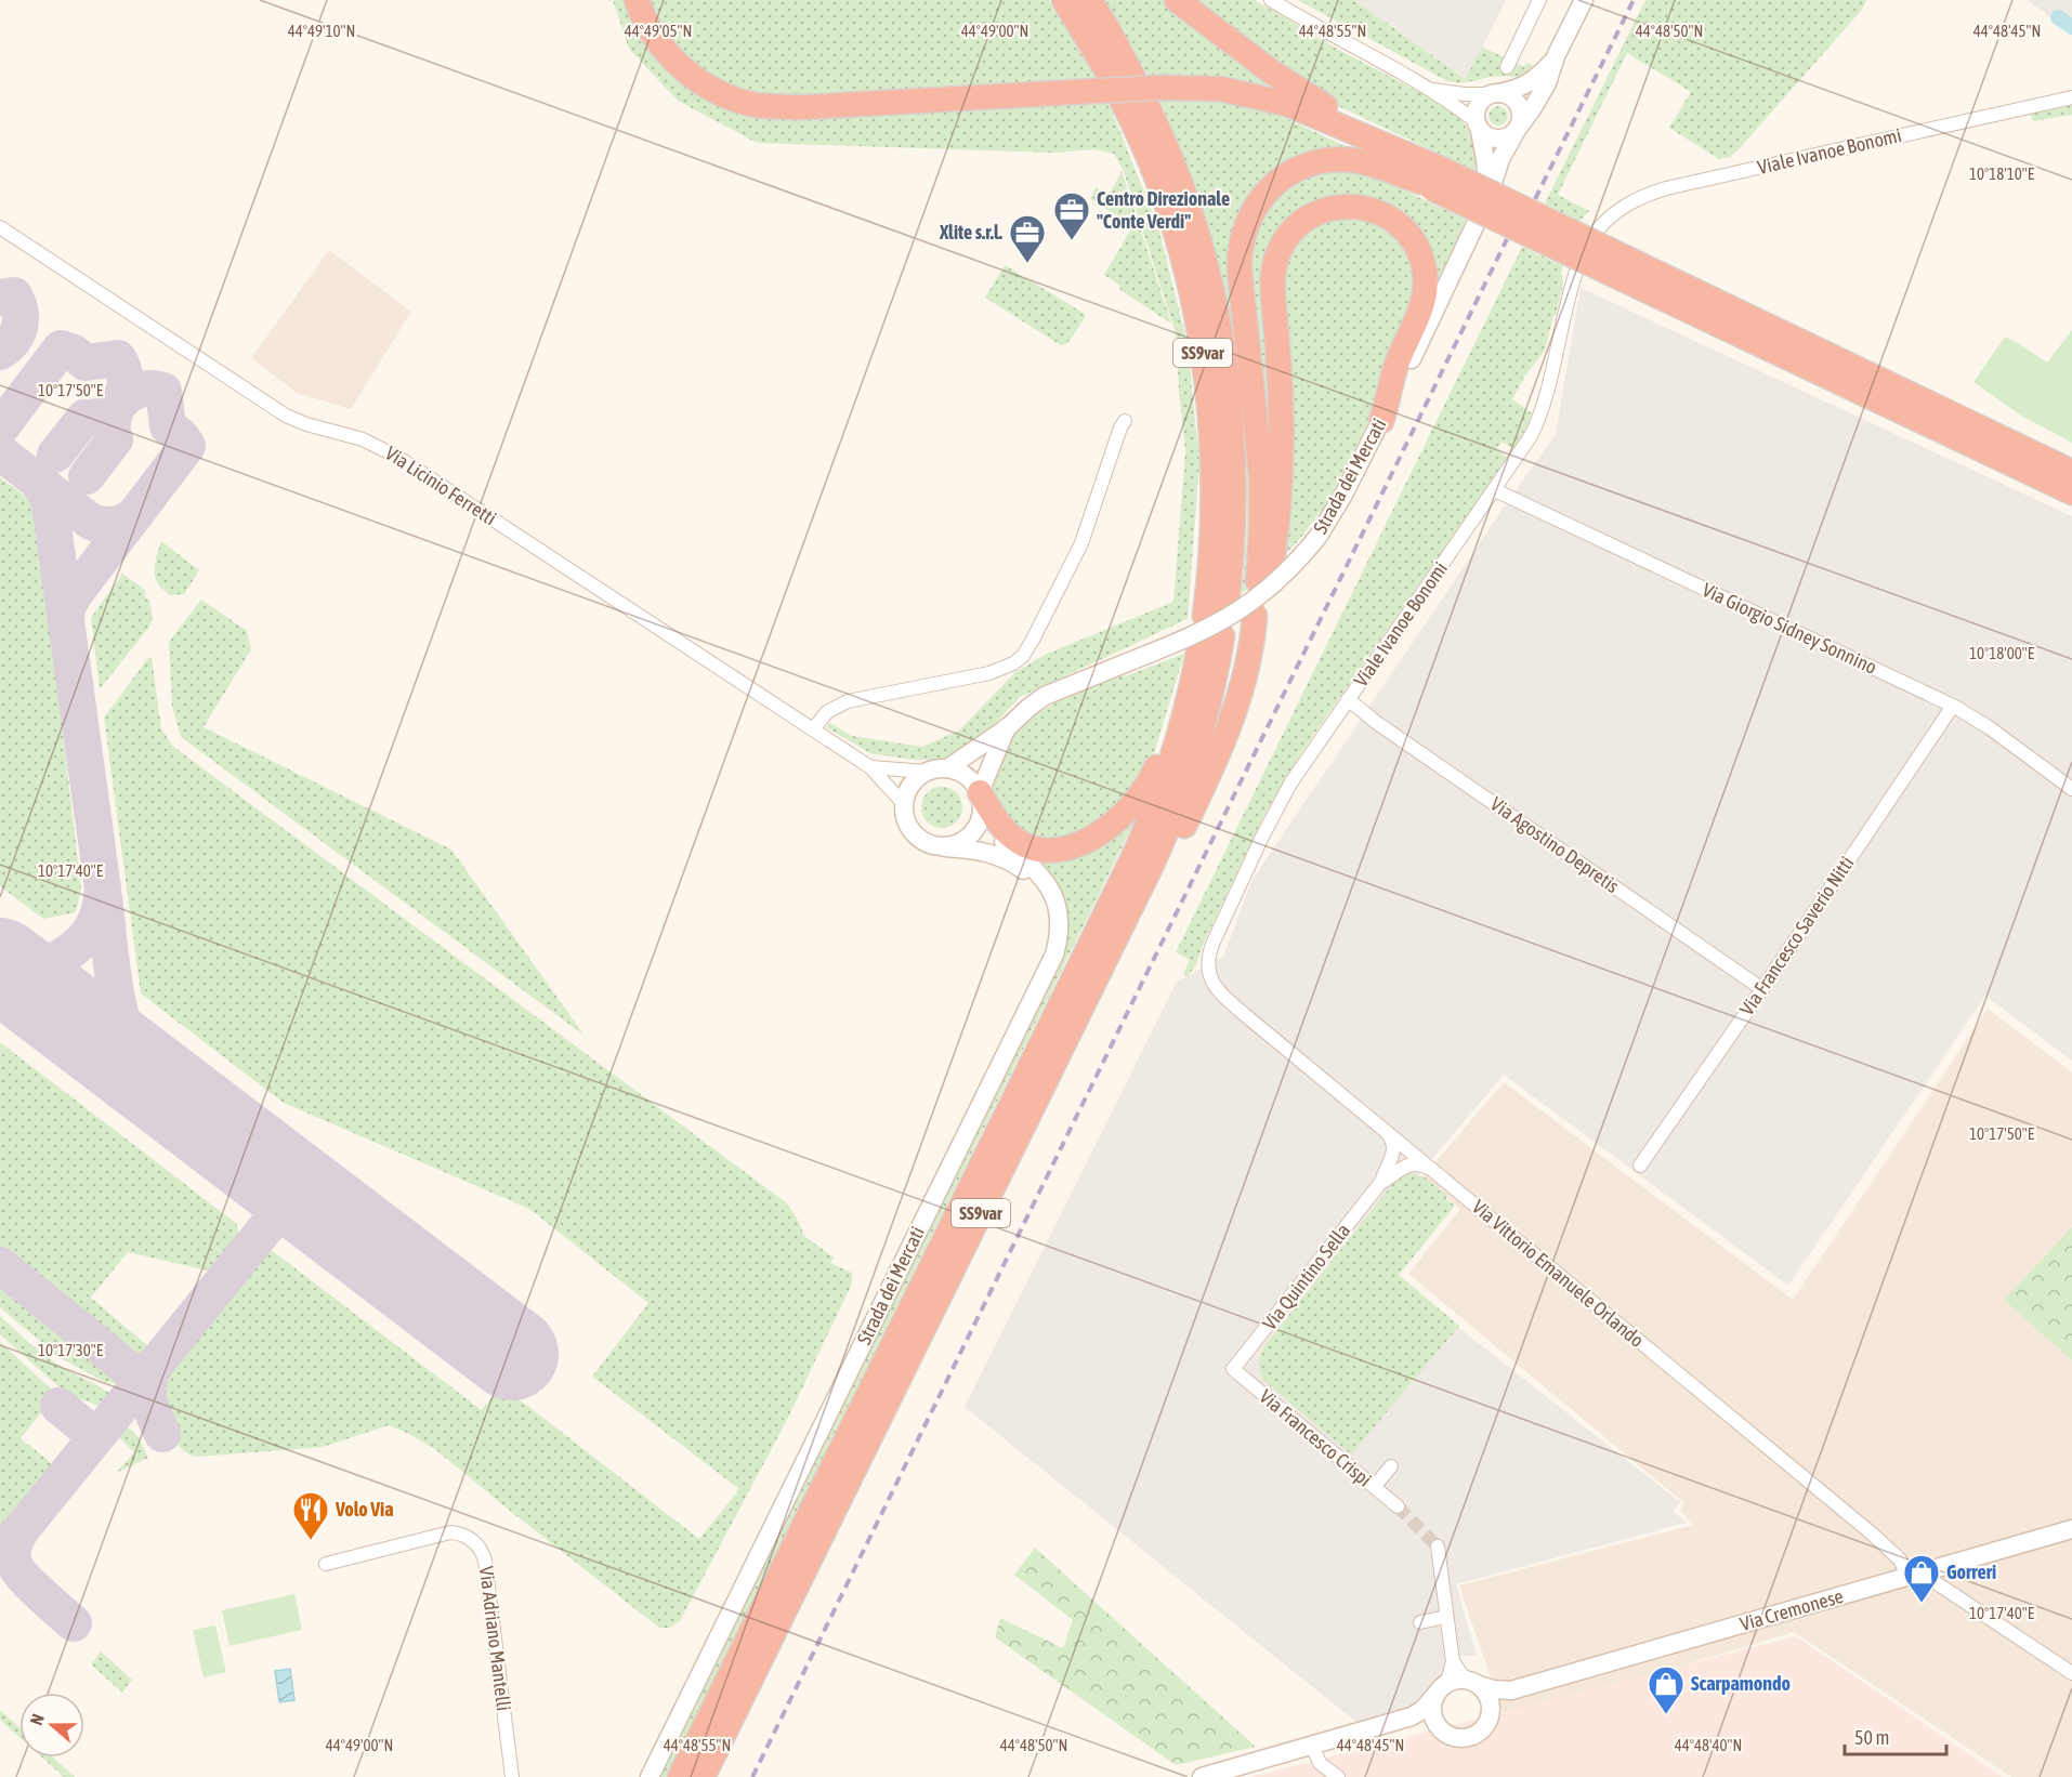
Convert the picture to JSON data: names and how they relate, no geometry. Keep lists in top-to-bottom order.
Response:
{
  "streets": {
    "highway": ["SS9var"],
    "street": [
      "Viale Ivanoe Bonomi",
      "Strada dei Mercati",
      "Via Licinio Ferretti",
      "Via Giorgio Sidney Sonnino",
      "Via Agostino Depretis",
      "Via Francesco Saverio Nitti",
      "Via Vittorio Emanuele Orlando",
      "Via Quintino Sella",
      "Via Francesco Crispi",
      "Via Cremonese",
      "Via Adriano Mantelli"
    ]
  },
  "crossings": [
    ["Viale Ivanoe Bonomi", "Via Giorgio Sidney Sonnino"],
    ["Viale Ivanoe Bonomi", "Via Agostino Depretis"],
    ["Viale Ivanoe Bonomi", "Via Vittorio Emanuele Orlando"],
    ["SS9var", "Strada dei Mercati"],
    ["SS9var", "Via Licinio Ferretti"],
    ["Strada dei Mercati", "Via Licinio Ferretti"],
    ["Via Giorgio Sidney Sonnino", "Via Francesco Saverio Nitti"],
    ["Via Agostino Depretis", "Via Francesco Saverio Nitti"],
    ["Via Vittorio Emanuele Orlando", "Via Quintino Sella"],
    ["Via Vittorio Emanuele Orlando", "Via Cremonese"],
    ["Via Quintino Sella", "Via Francesco Crispi"]
  ],
  "places": {
    "office": ["Centro Direzionale \"Conte Verdi\"", "Xlite s.r.l."],
    "restaurant": ["Volo Via"],
    "shop": ["Gorreri", "Scarpamondo"]
  },
  "scale_bar": "50 m",
  "north": "left",
  "coordinates": [
    "44°49'10\"N",
    "44°49'05\"N",
    "44°49'00\"N",
    "44°48'55\"N",
    "44°48'50\"N",
    "44°48'45\"N",
    "10°18'10\"E",
    "10°17'50\"E",
    "10°18'00\"E",
    "10°17'40\"E",
    "10°17'30\"E",
    "44°48'40\"N"
  ]
}
